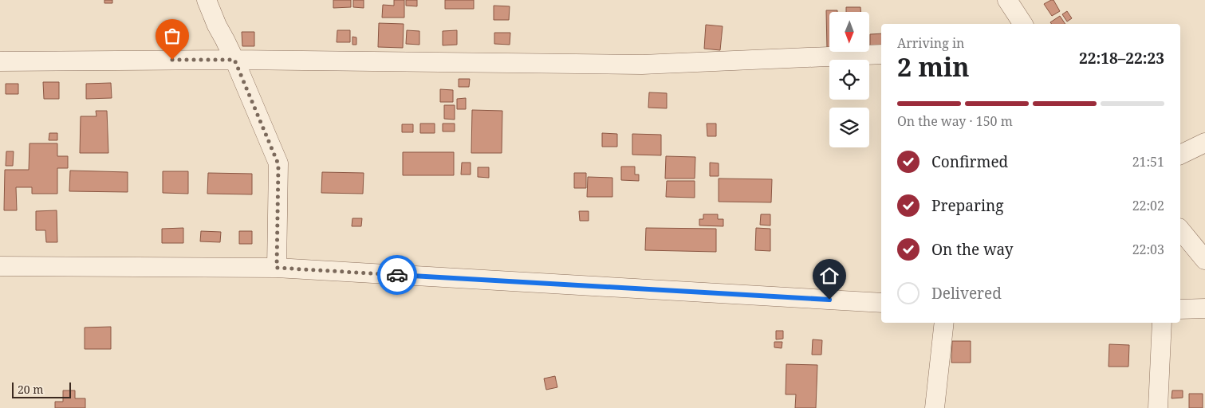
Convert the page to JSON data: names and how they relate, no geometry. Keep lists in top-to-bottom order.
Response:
{
  "scale_bar": "20 m",
  "north": "bottom",
  "page": {
    "heading": ["2 min", "Arriving in", "22:18–22:23"],
    "bar": "On the way · 150 m",
    "list": [
      ["Confirmed", "21:51"],
      ["Preparing", "22:02"],
      ["On the way", "22:03"],
      "Delivered"
    ],
    "scale": "20 m"
  }
}
